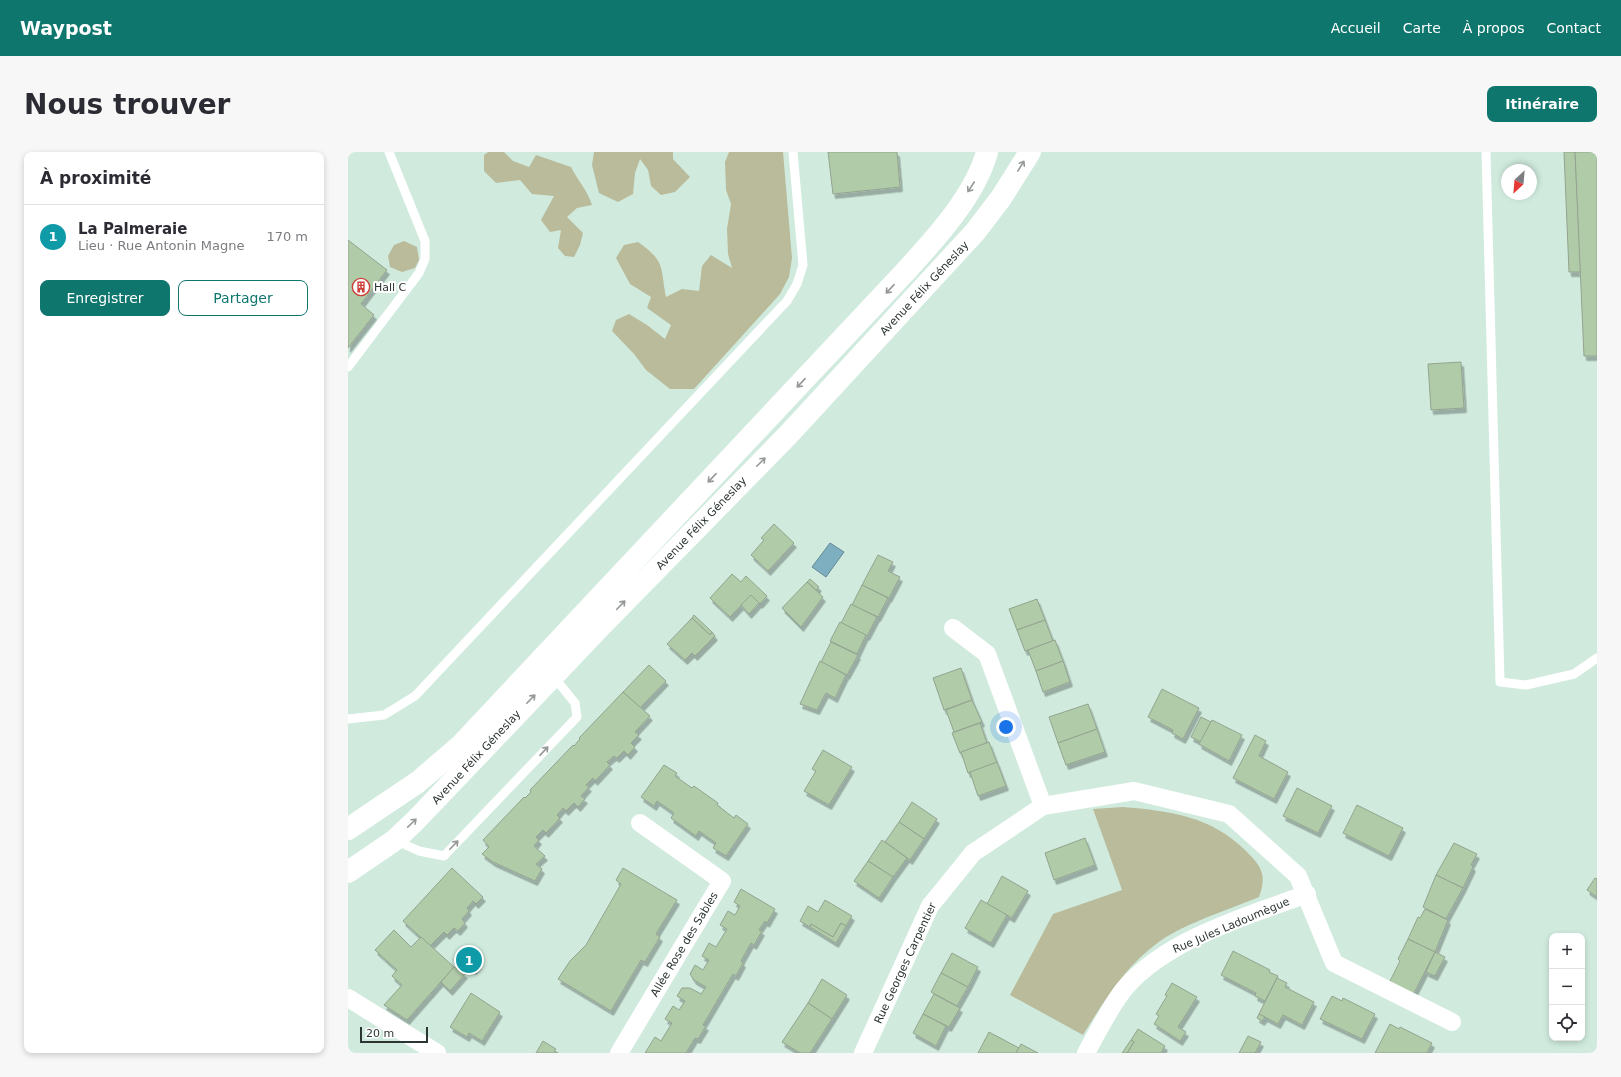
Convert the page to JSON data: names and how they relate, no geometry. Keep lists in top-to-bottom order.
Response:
{
  "streets": {
    "main road": ["Avenue Félix Géneslay"],
    "street": ["Rue Jules Ladoumègue", "Allée Rose des Sables", "Rue Georges Carpentier"]
  },
  "crossings": [
    ["Rue Jules Ladoumègue", "Rue Georges Carpentier"]
  ],
  "places": {
    "building": ["Hall C"]
  },
  "scale_bar": "20 m",
  "north": "bottom left",
  "page": {
    "header": "Waypost",
    "nav": [
      "Accueil",
      "Carte",
      "À propos",
      "Contact"
    ],
    "buttons": [
      "Itinéraire",
      ["Enregistrer", "Partager"]
    ],
    "title": "Nous trouver",
    "heading": "À proximité",
    "list": [
      {
        "mark": "1",
        "name": "La Palmeraie",
        "note": "Lieu · Rue Antonin Magne",
        "value": "170 m"
      }
    ],
    "map_buttons": ["+", "−"],
    "pins": "1",
    "scale": "20 m"
  }
}
